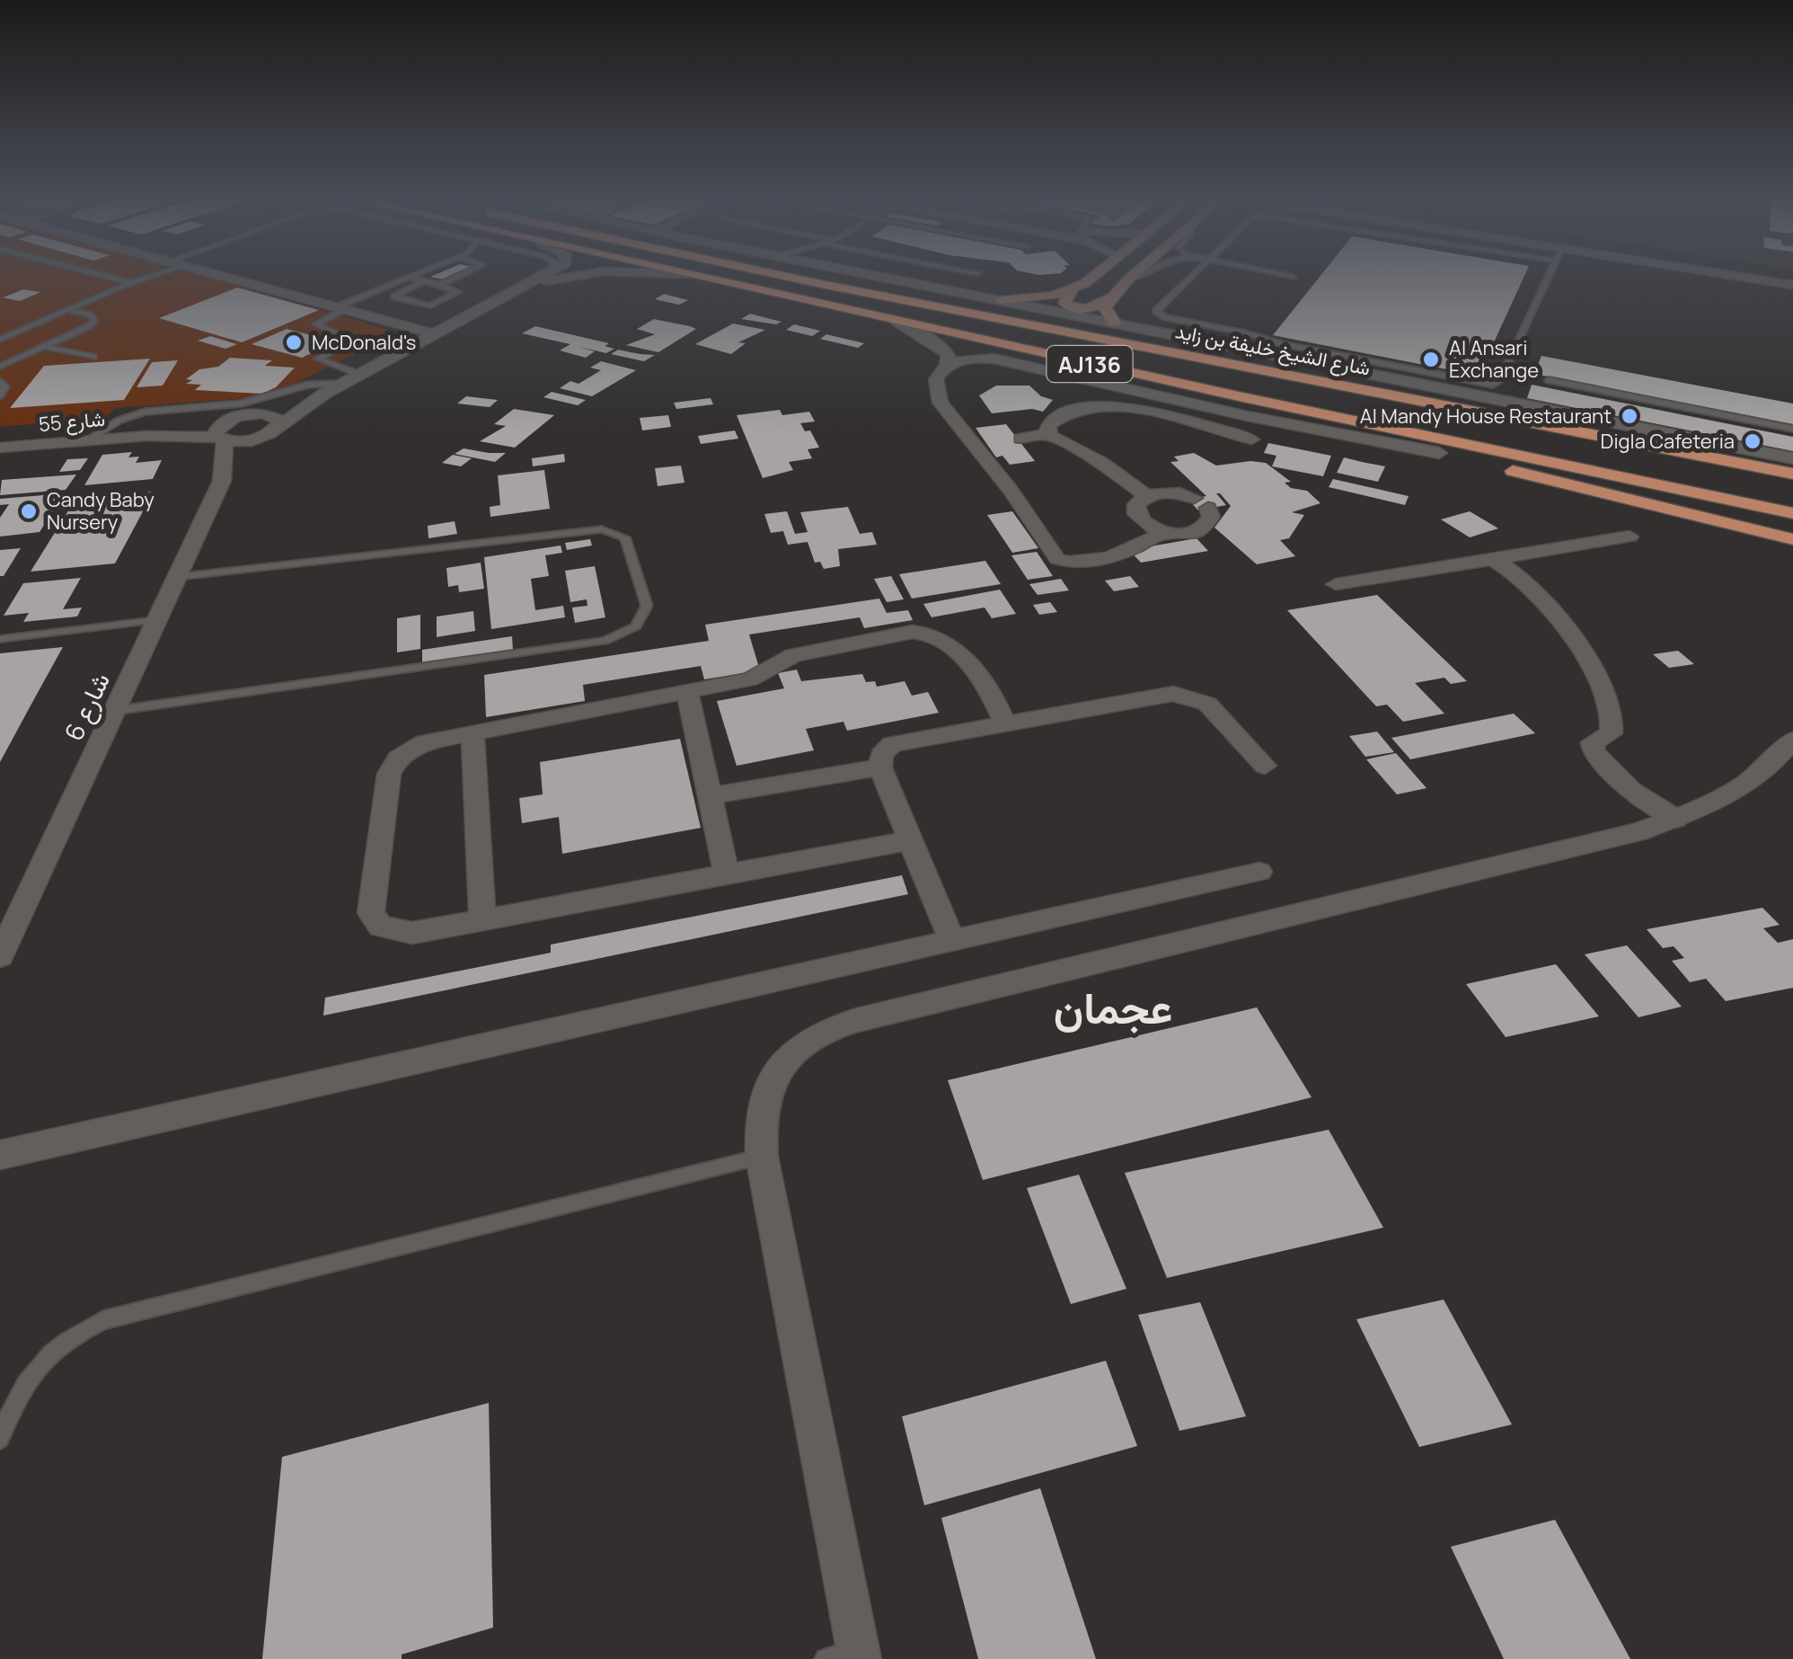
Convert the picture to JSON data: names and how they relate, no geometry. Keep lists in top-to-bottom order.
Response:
{
  "streets": {
    "main road": ["شارع الشيخ خليفة بن زايد", "AJ136"],
    "street": ["شارع 55", "شارع 6"]
  },
  "crossings": [
    ["شارع 55", "شارع 6"]
  ],
  "districts": ["عجمان"],
  "places": [
    "McDonald's",
    "Al Ansari Exchange",
    "Al Mandy House Restaurant",
    "Digla Cafeteria",
    "Candy Baby Nursery"
  ]
}
